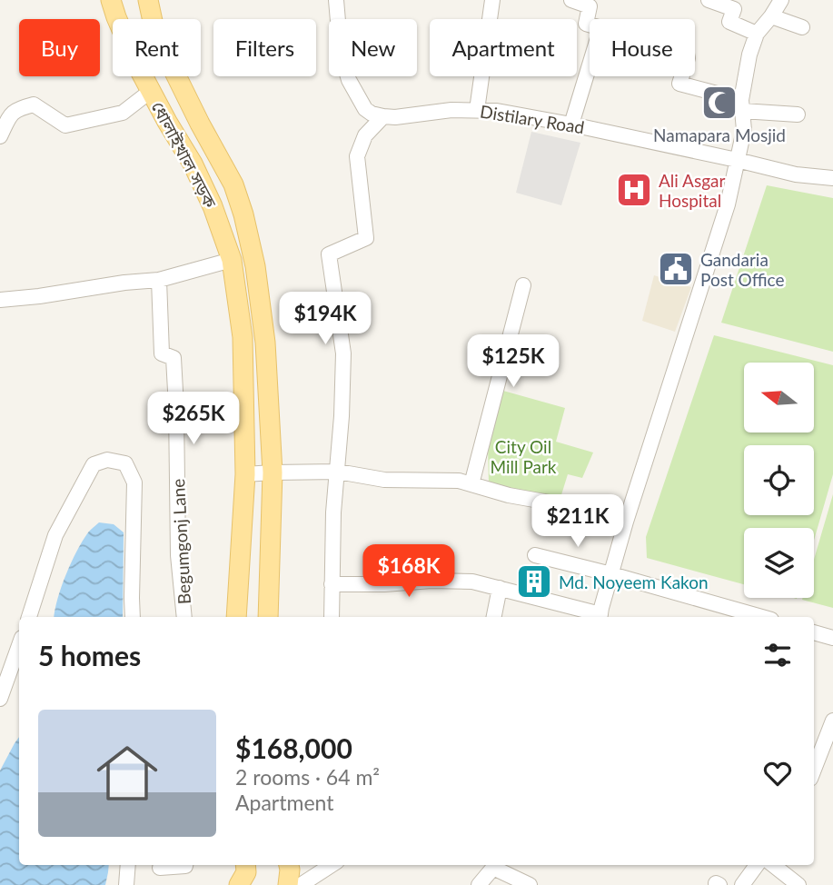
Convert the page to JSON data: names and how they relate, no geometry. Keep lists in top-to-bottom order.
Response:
{
  "streets": {
    "main road": ["ধোলাইখাল সড়ক"],
    "street": ["Distilary Road", "Begumgonj Lane"]
  },
  "parks": ["City Oil Mill Park"],
  "places": {
    "mosque": ["Namapara Mosjid"],
    "hospital": ["Ali Asgar Hospital"],
    "public building": ["Gandaria Post Office"],
    "building": ["Md. Noyeem Kakon"]
  },
  "north": "left",
  "page": {
    "chip": [
      "Buy",
      "Rent",
      "Filters",
      "New",
      "Apartment",
      "House"
    ],
    "price": [
      "$194K",
      "$125K",
      "$265K",
      "$211K",
      "$168K"
    ],
    "heading": "5 homes",
    "list": [
      {
        "name": "$168,000",
        "note": "2 rooms · 64 m² · Apartment"
      }
    ]
  }
}
